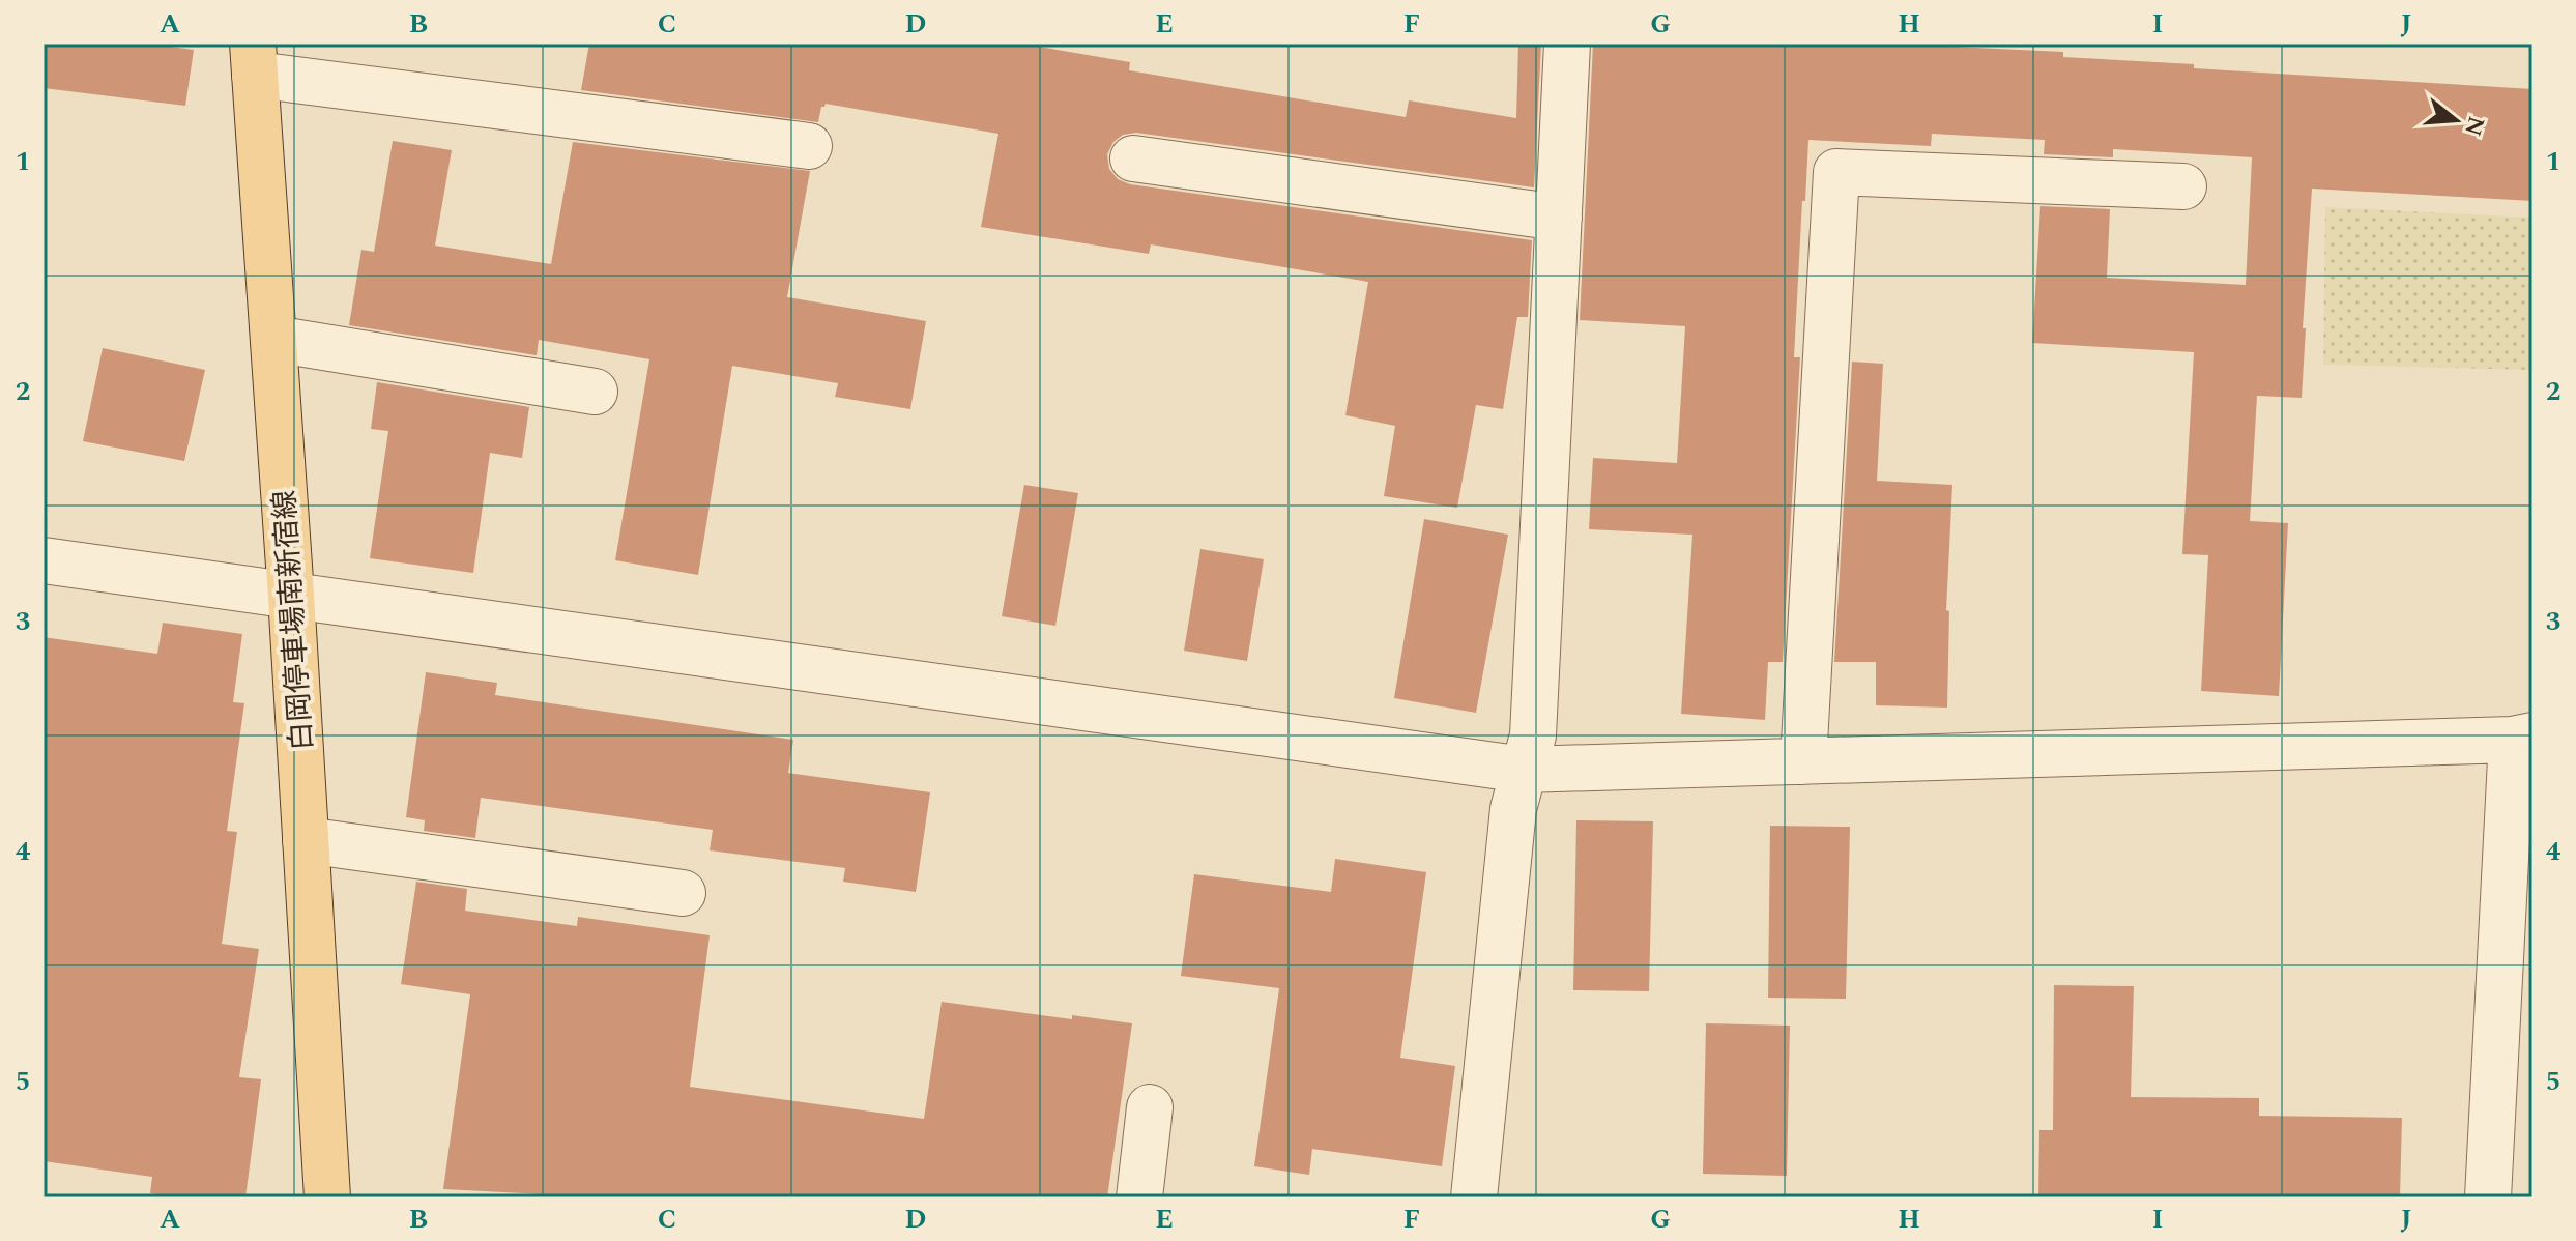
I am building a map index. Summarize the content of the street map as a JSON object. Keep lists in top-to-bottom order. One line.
{"streets":{"main road":["白岡停車場南新宿線"]},"north":"right","grid":{"columns":["A","B","C","D","E","F","G","H","I","J"],"rows":["1","2","3","4","5"]}}
